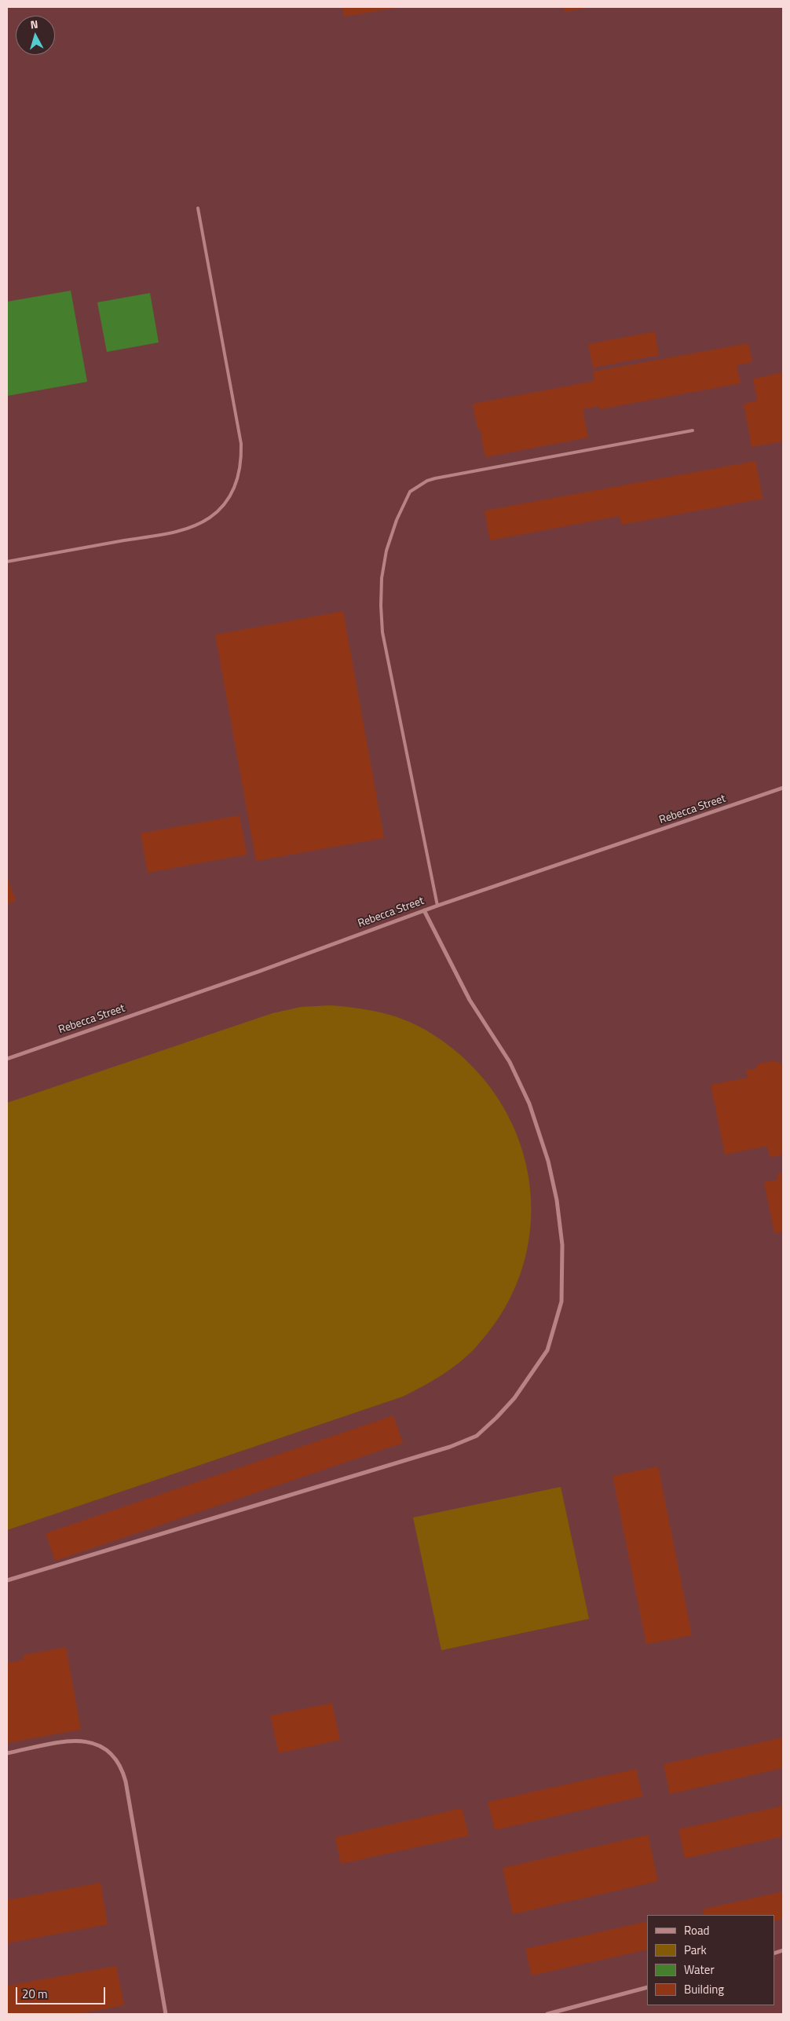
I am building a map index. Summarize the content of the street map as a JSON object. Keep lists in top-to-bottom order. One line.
{"streets":{"street":["Rebecca Street"]},"legend":["Road","Park","Water","Building"],"scale_bar":"20 m","north":"top"}
